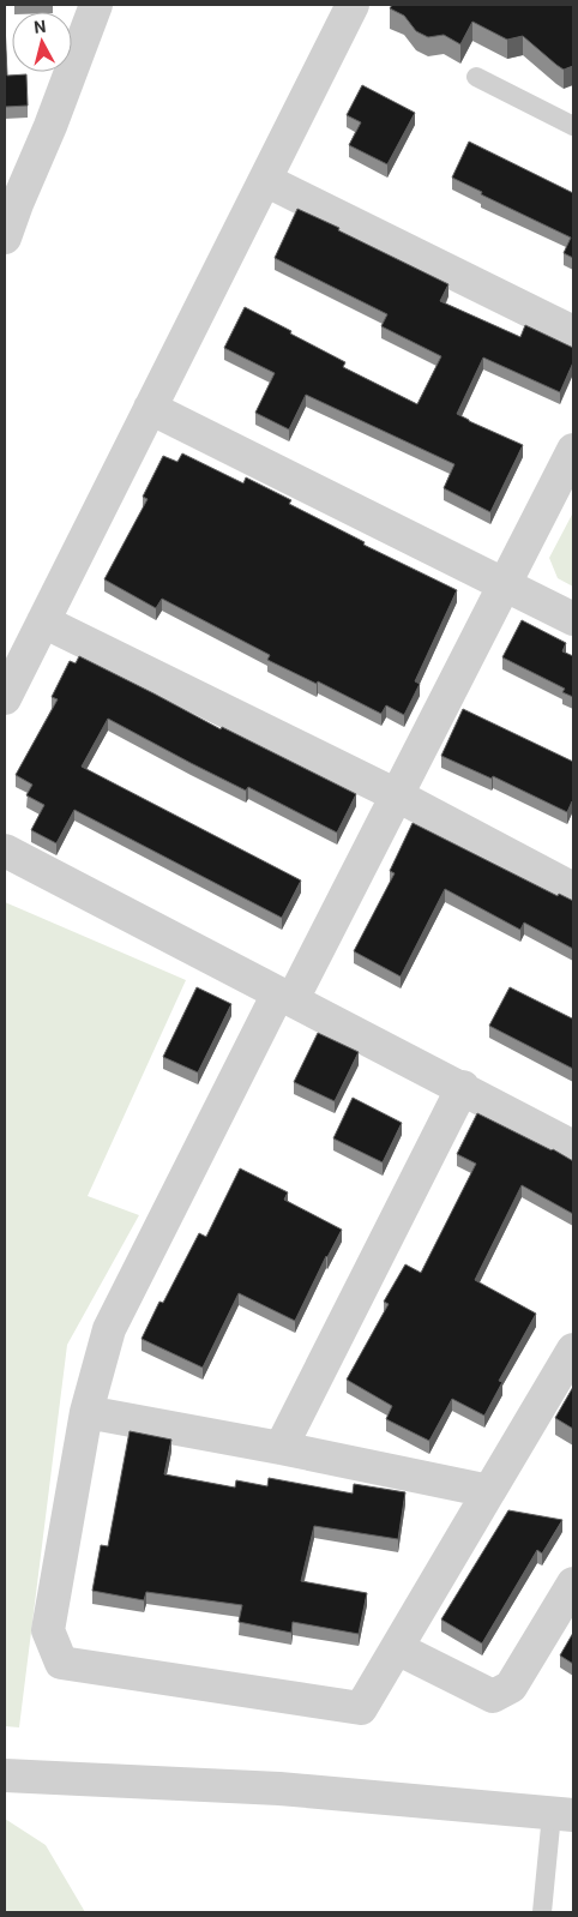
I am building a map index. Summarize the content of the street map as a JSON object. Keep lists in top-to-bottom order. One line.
{"north":"top"}
